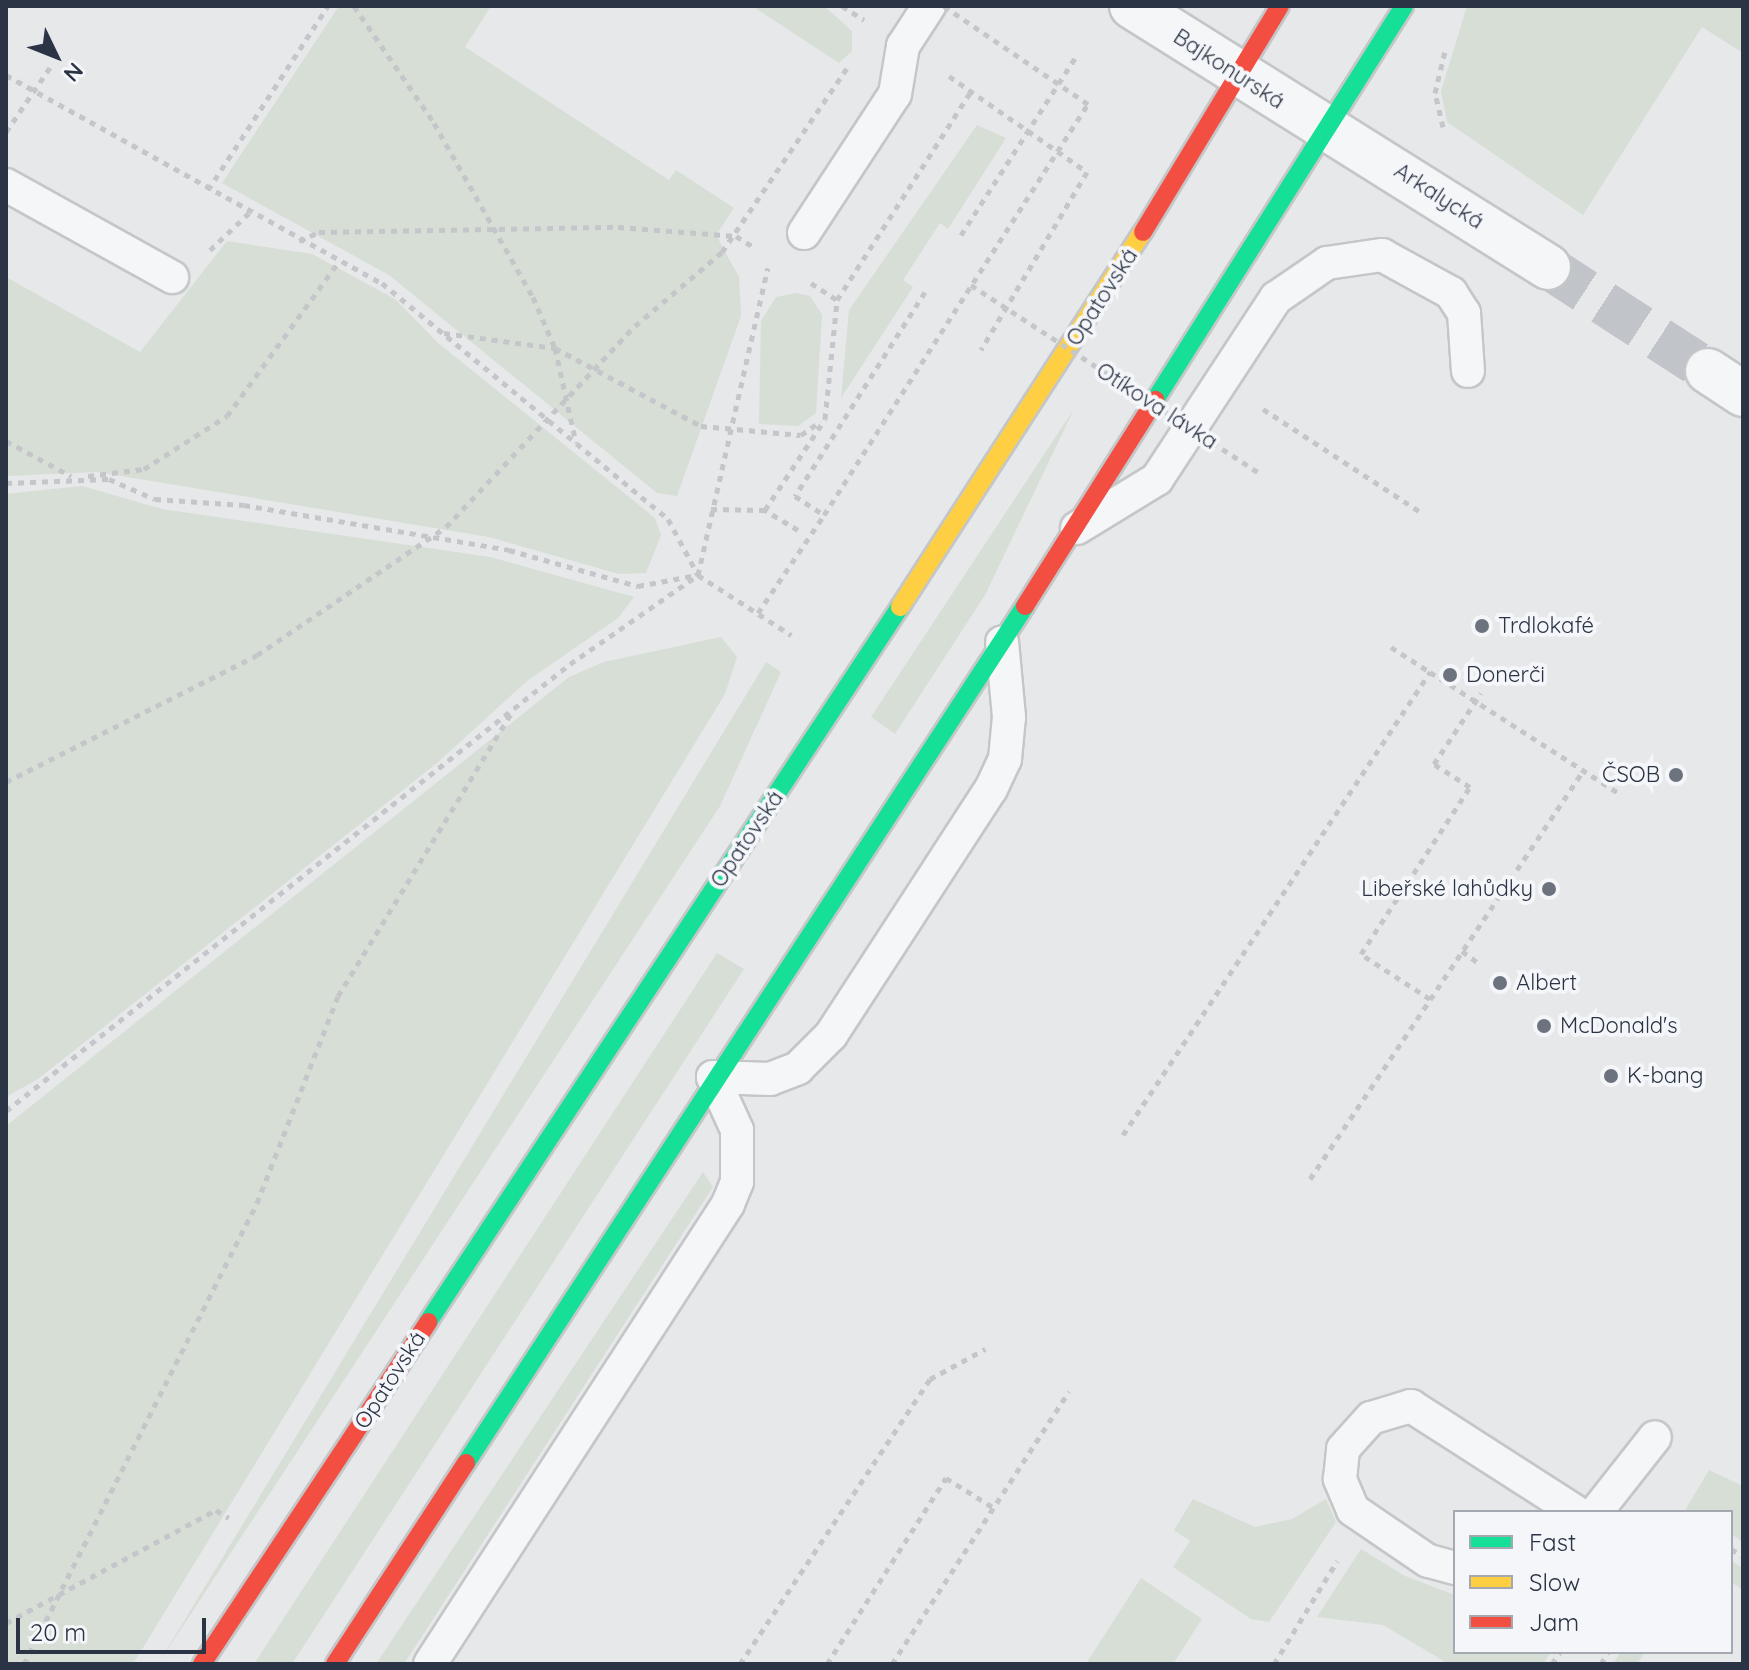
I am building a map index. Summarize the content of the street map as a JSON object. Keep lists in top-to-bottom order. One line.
{"streets":{"main road":["Opatovská"],"street":["Bajkonurská","Arkalycká"],"path":["Otíkova lávka"]},"crossings":[["Bajkonurská","Arkalycká"],["Bajkonurská","Opatovská"]],"places":["Trdlokafé","Donerči","ČSOB","Libeřské lahůdky","Albert","McDonald's","K-bang"],"legend":["Fast","Slow","Jam"],"scale_bar":"20 m","north":"bottom right"}
